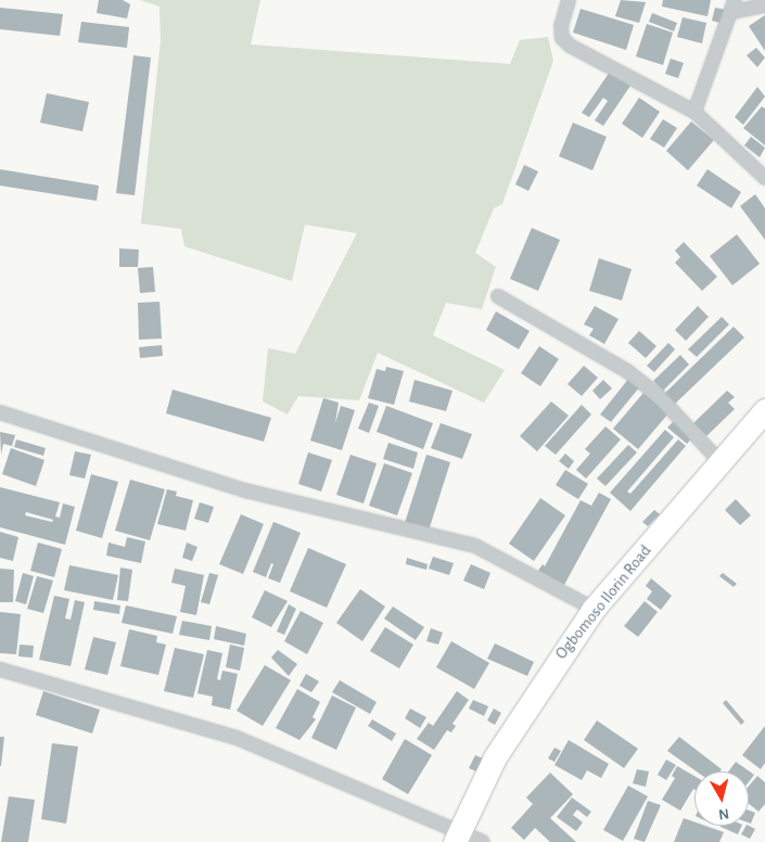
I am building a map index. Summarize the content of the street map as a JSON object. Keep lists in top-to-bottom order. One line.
{"streets":{"highway":["Ogbomoso Ilorin Road"]},"north":"bottom"}
